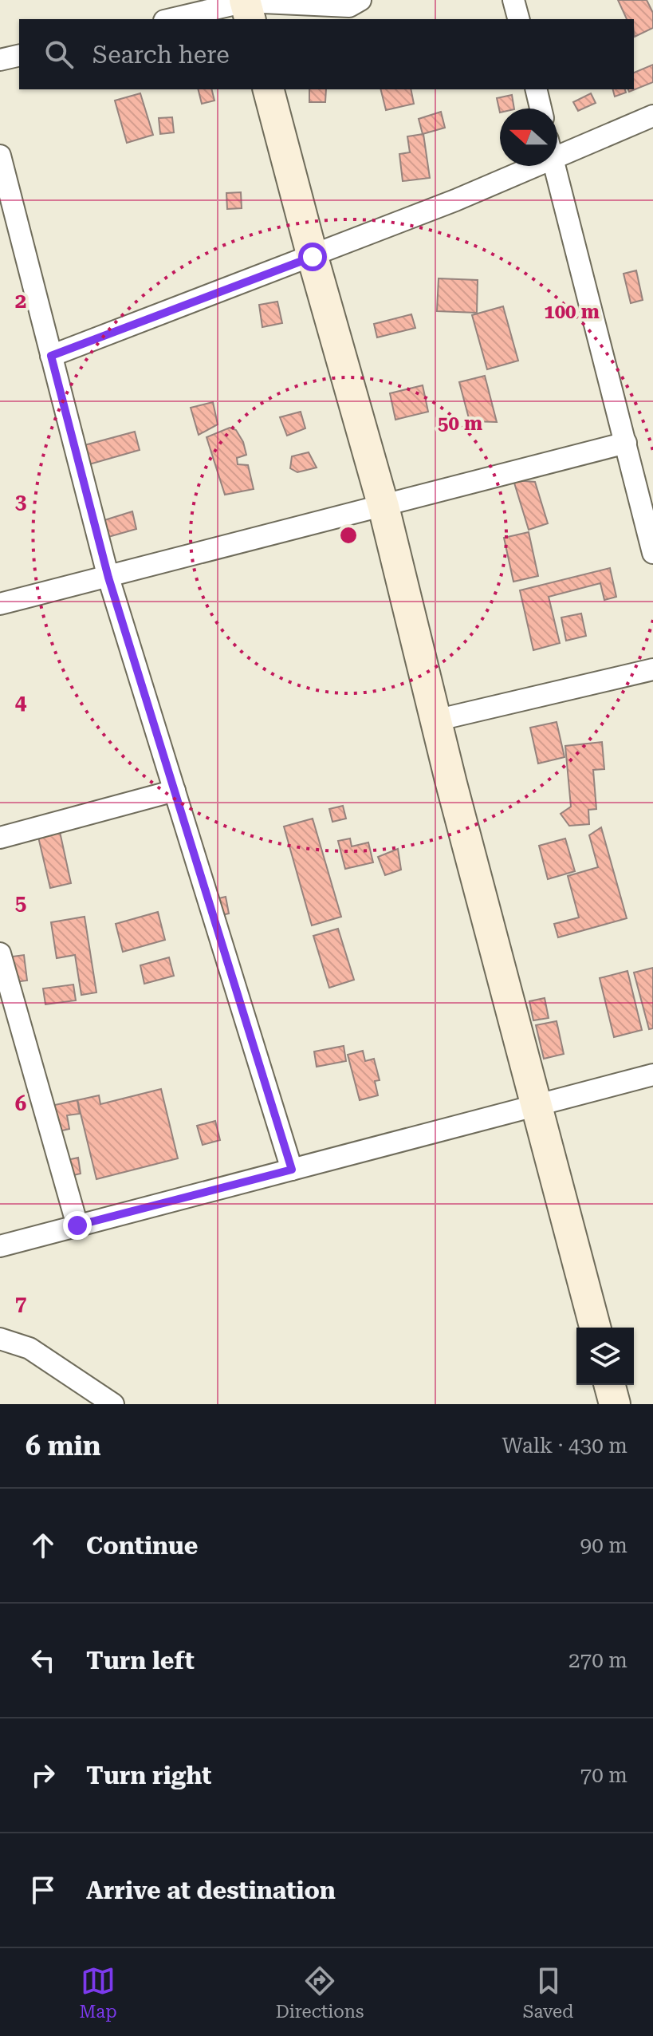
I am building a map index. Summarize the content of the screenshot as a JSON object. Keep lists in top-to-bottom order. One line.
{"north":"left","page":{"search":"Search here","heading":["6 min","Walk · 430 m"],"list":[["Continue","90 m"],["Turn left","270 m"],["Turn right","70 m"],"Arrive at destination"],"nav":["Map","Directions","Saved"]},"grid":{"rows":["2","3","4","5","6","7"]},"rings":["100 m","50 m"]}
